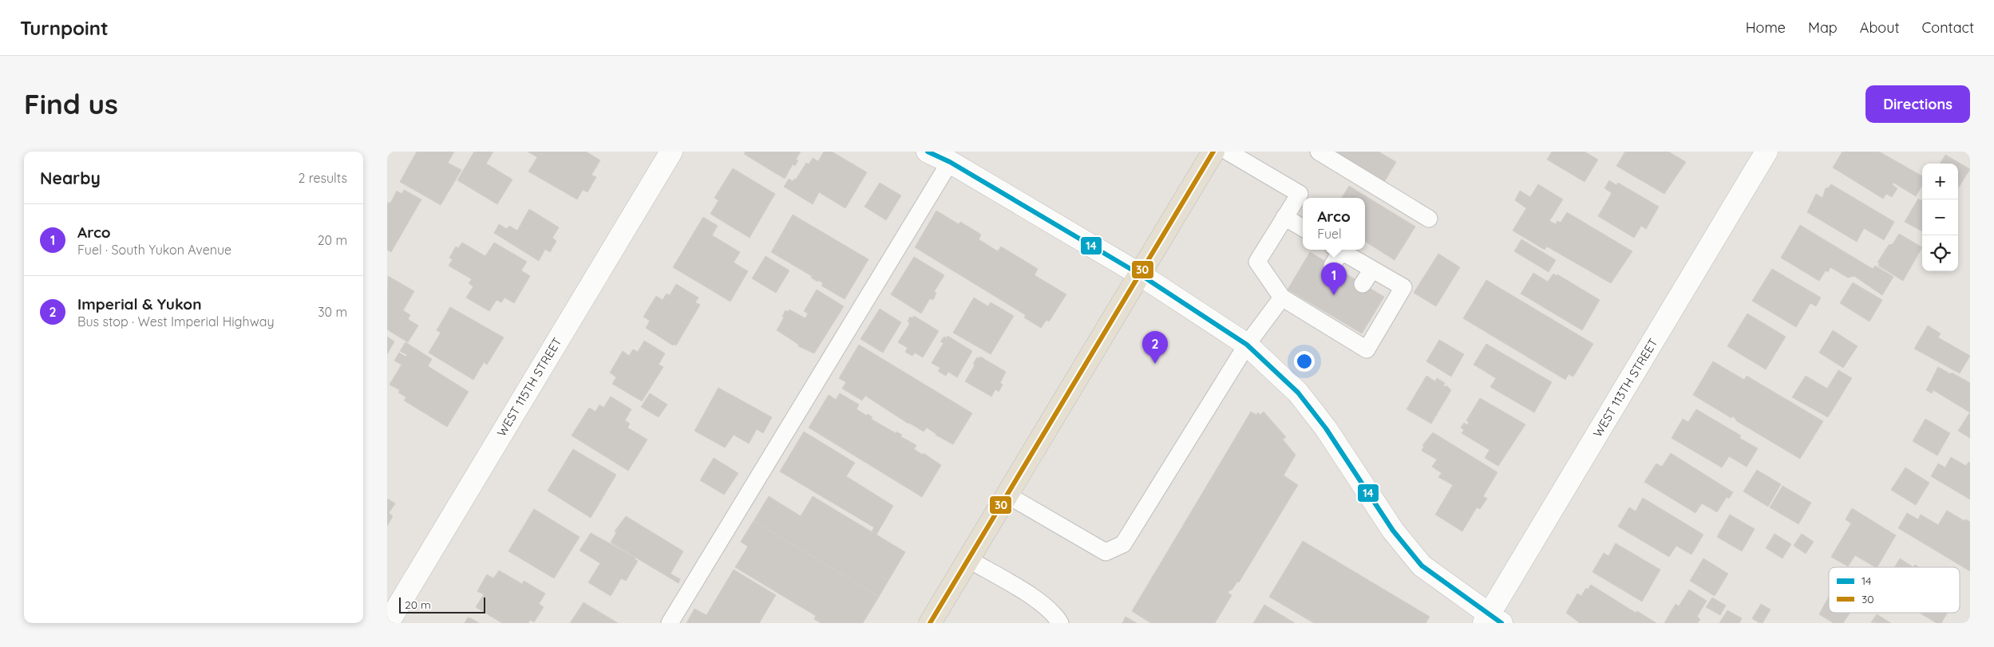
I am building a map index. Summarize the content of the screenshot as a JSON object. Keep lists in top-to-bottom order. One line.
{"streets":{"street":["WEST 115TH STREET","WEST 113TH STREET"]},"lines":["transit line 14","transit line 30"],"legend":["14","30"],"scale_bar":"20 m","page":{"header":"Turnpoint","nav":["Home","Map","About","Contact"],"buttons":"Directions","title":"Find us","heading":["Nearby","2 results"],"map_buttons":["+","−"],"popup":["Arco","Fuel"],"list":[{"mark":"1","name":"Arco","note":"Fuel · South Yukon Avenue","value":"20 m"},{"mark":"2","name":"Imperial & Yukon","note":"Bus stop · West Imperial Highway","value":"30 m"}],"pins":["1","2"],"scale":"20 m"}}
